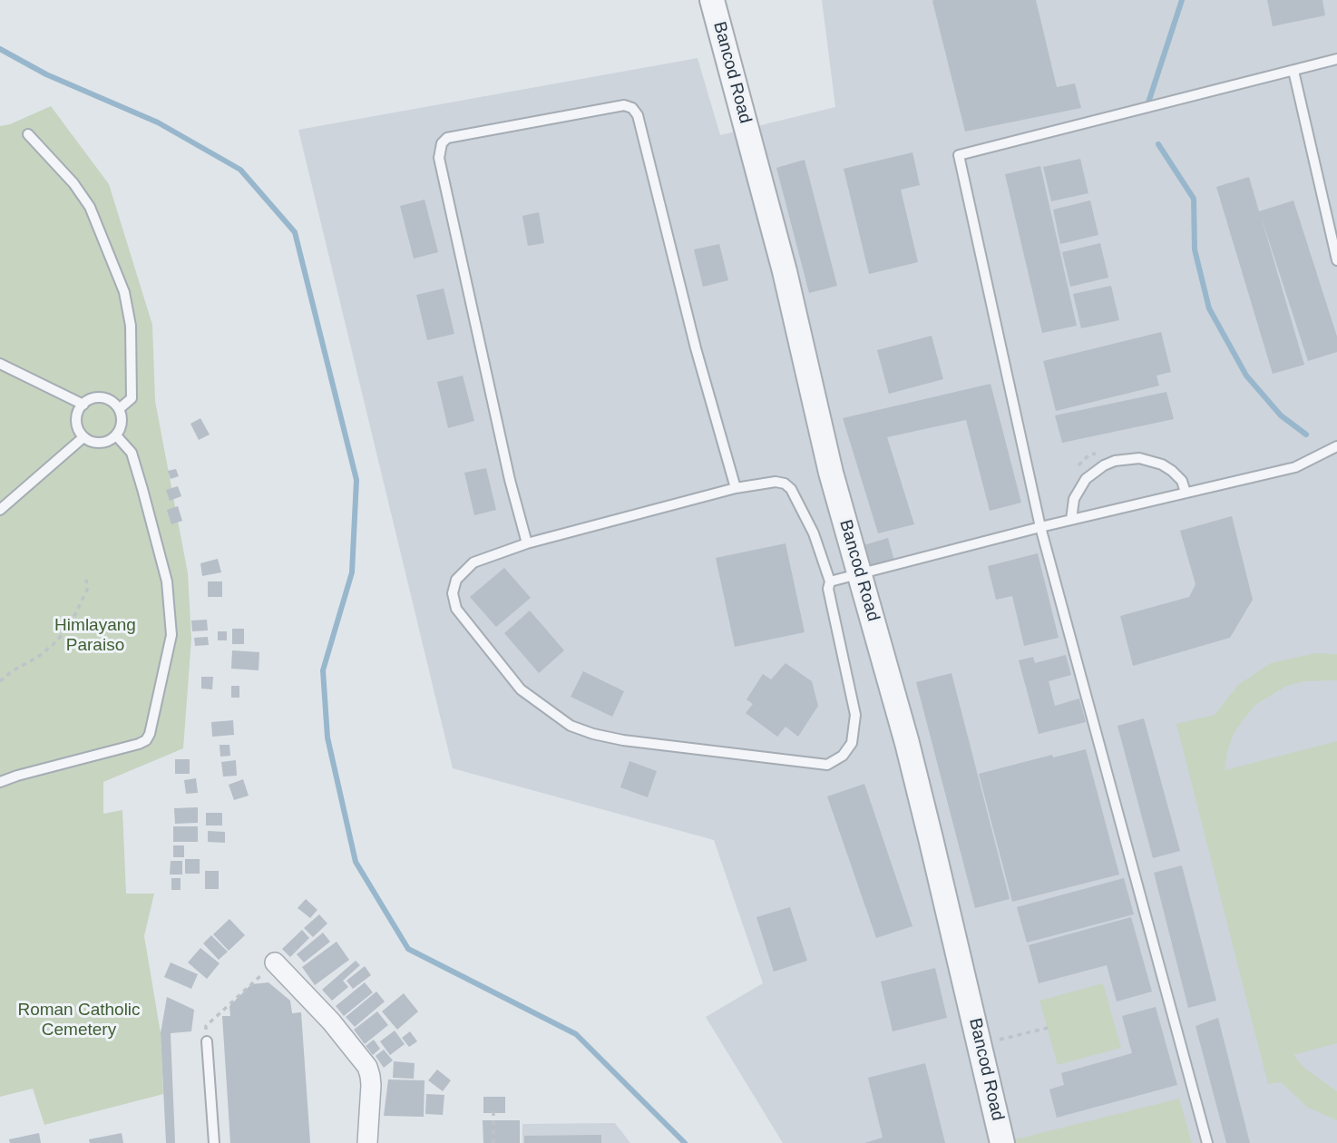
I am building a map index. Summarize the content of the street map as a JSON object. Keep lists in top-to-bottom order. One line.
{"streets":{"street":["Bancod Road"]},"parks":["Himlayang Paraiso","Roman Catholic Cemetery"]}
